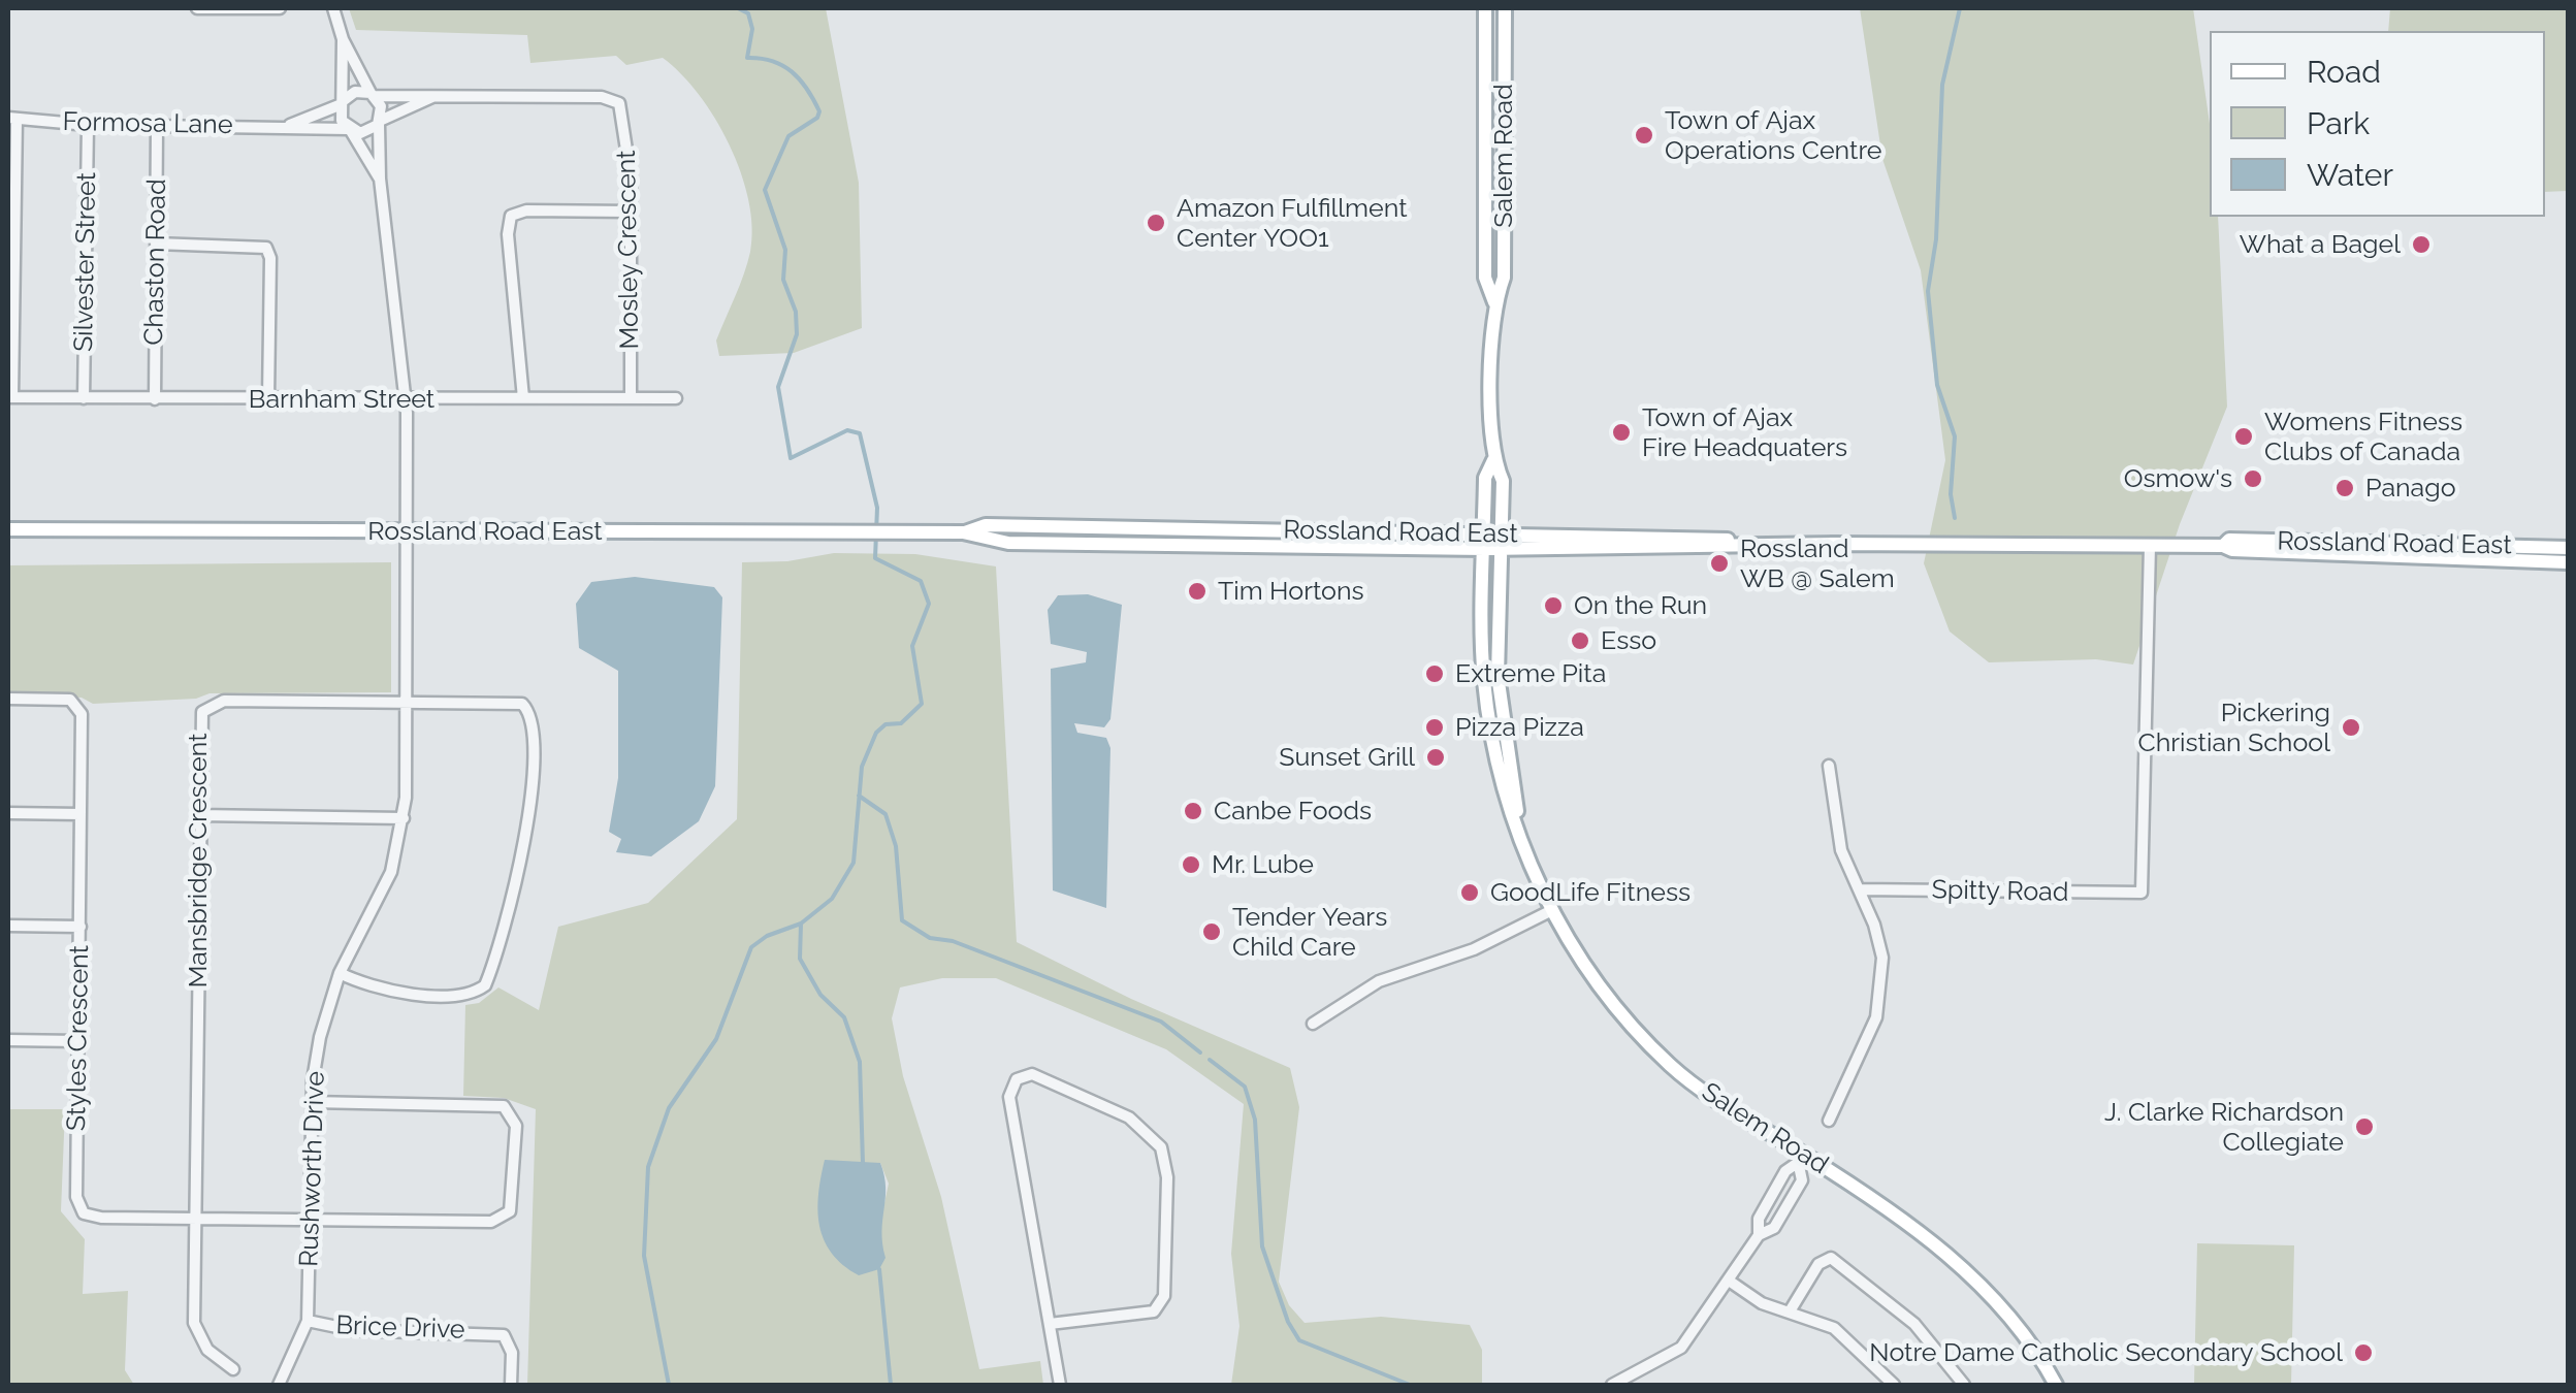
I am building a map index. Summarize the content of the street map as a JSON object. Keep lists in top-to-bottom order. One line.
{"streets":{"main road":["Salem Road","Rossland Road East"],"street":["Formosa Lane","Mosley Crescent","Silvester Street","Chaston Road","Barnham Street","Mansbridge Crescent","Spitty Road","Styles Crescent","Rushworth Drive","Brice Drive"]},"crossings":[["Formosa Lane","Mosley Crescent"],["Formosa Lane","Silvester Street"],["Formosa Lane","Chaston Road"],["Formosa Lane","Rushworth Drive"],["Salem Road","Rossland Road East"],["Mosley Crescent","Barnham Street"],["Mosley Crescent","Rushworth Drive"],["Silvester Street","Barnham Street"],["Chaston Road","Barnham Street"],["Barnham Street","Rushworth Drive"],["Rossland Road East","Spitty Road"],["Rossland Road East","Rushworth Drive"],["Mansbridge Crescent","Styles Crescent"],["Mansbridge Crescent","Rushworth Drive"],["Styles Crescent","Rushworth Drive"],["Rushworth Drive","Brice Drive"]],"places":["Town of Ajax Operations Centre","Amazon Fulfillment Center YOO1","What a Bagel","Town of Ajax Fire Headquaters","Womens Fitness Clubs of Canada","Osmow's","Panago","Rossland WB @ Salem","Tim Hortons","On the Run","Esso","Extreme Pita","Pizza Pizza","Pickering Christian School","Sunset Grill","Canbe Foods","Mr. Lube","GoodLife Fitness","Tender Years Child Care","J. Clarke Richardson Collegiate","Notre Dame Catholic Secondary School"],"legend":["Road","Park","Water"]}
